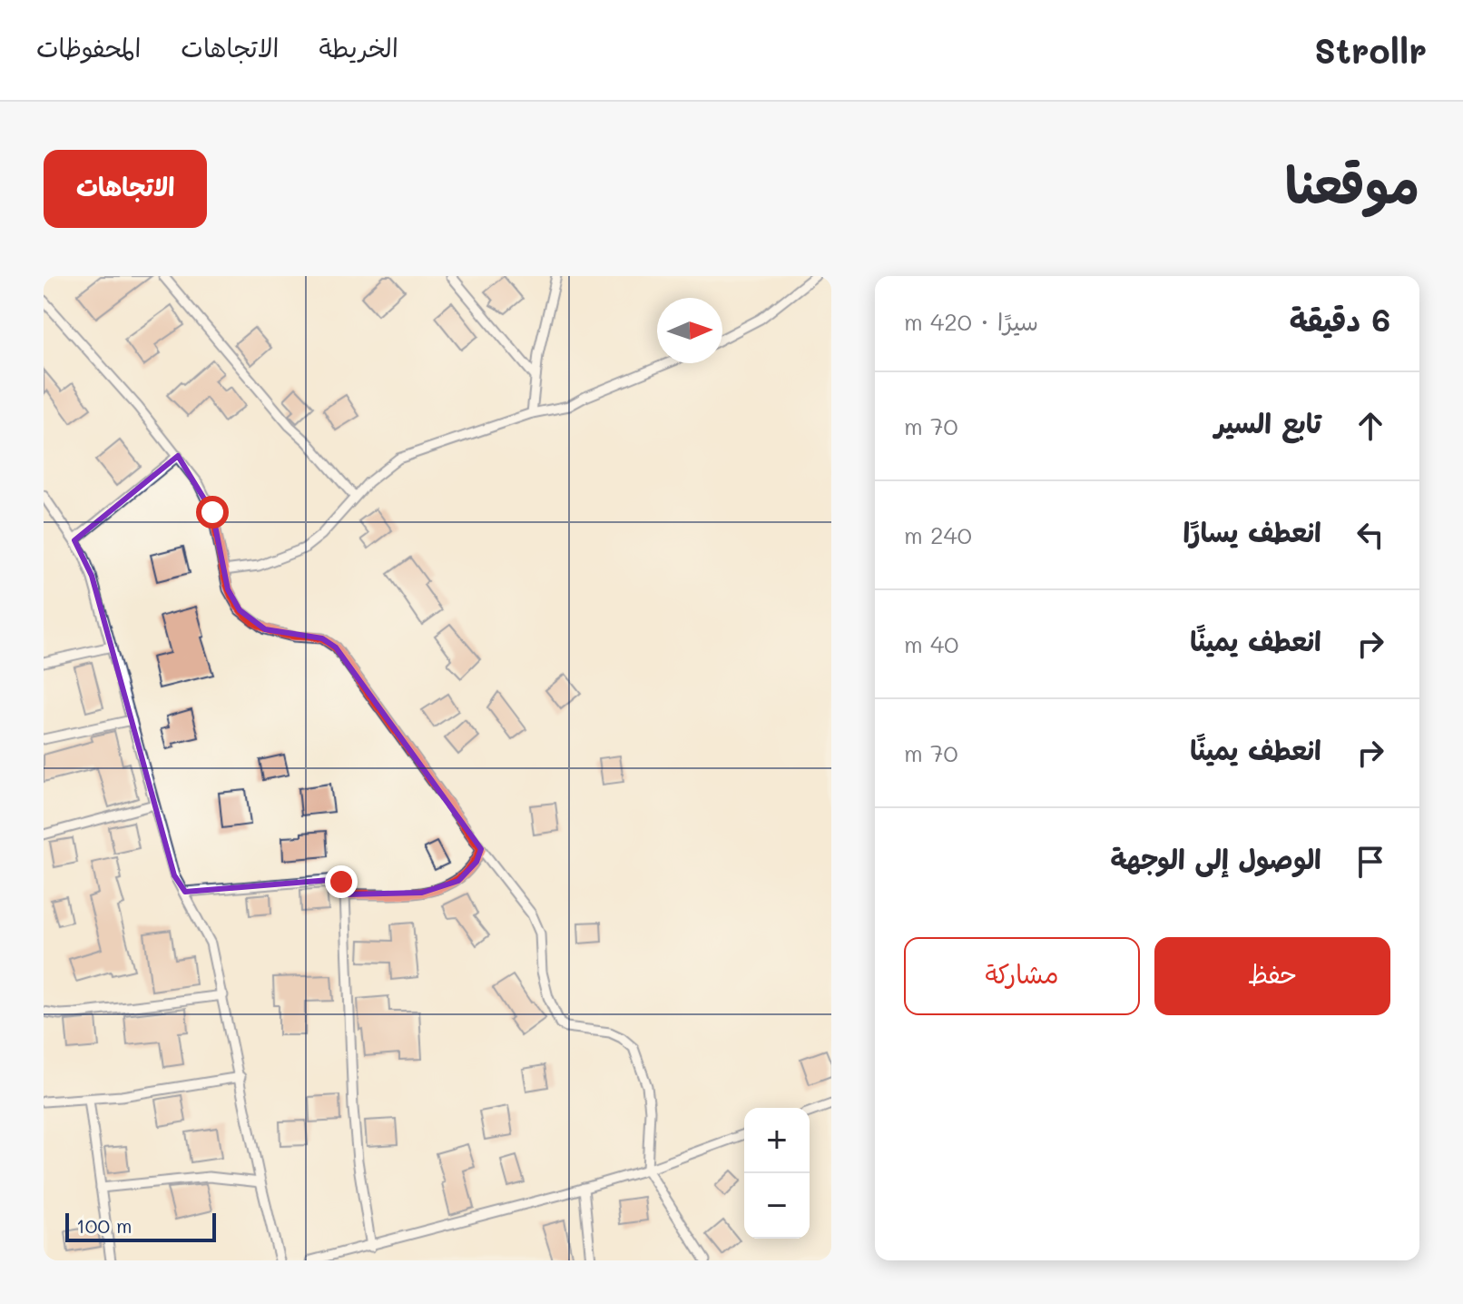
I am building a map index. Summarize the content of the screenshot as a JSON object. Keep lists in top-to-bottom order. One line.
{"scale_bar":"100 m","north":"right","page":{"header":"Strollr","nav":["الخريطة","الاتجاهات","المحفوظات"],"title":"موقعنا","buttons":["الاتجاهات",["حفظ","مشاركة"]],"heading":["6 دقيقة","سيرًا · 420 m"],"list":[["تابع السير","70 m"],["انعطف يسارًا","240 m"],["انعطف يمينًا","40 m"],["انعطف يمينًا","70 m"],"الوصول إلى الوجهة"],"map_buttons":["+","−"],"scale":"100 m"}}
